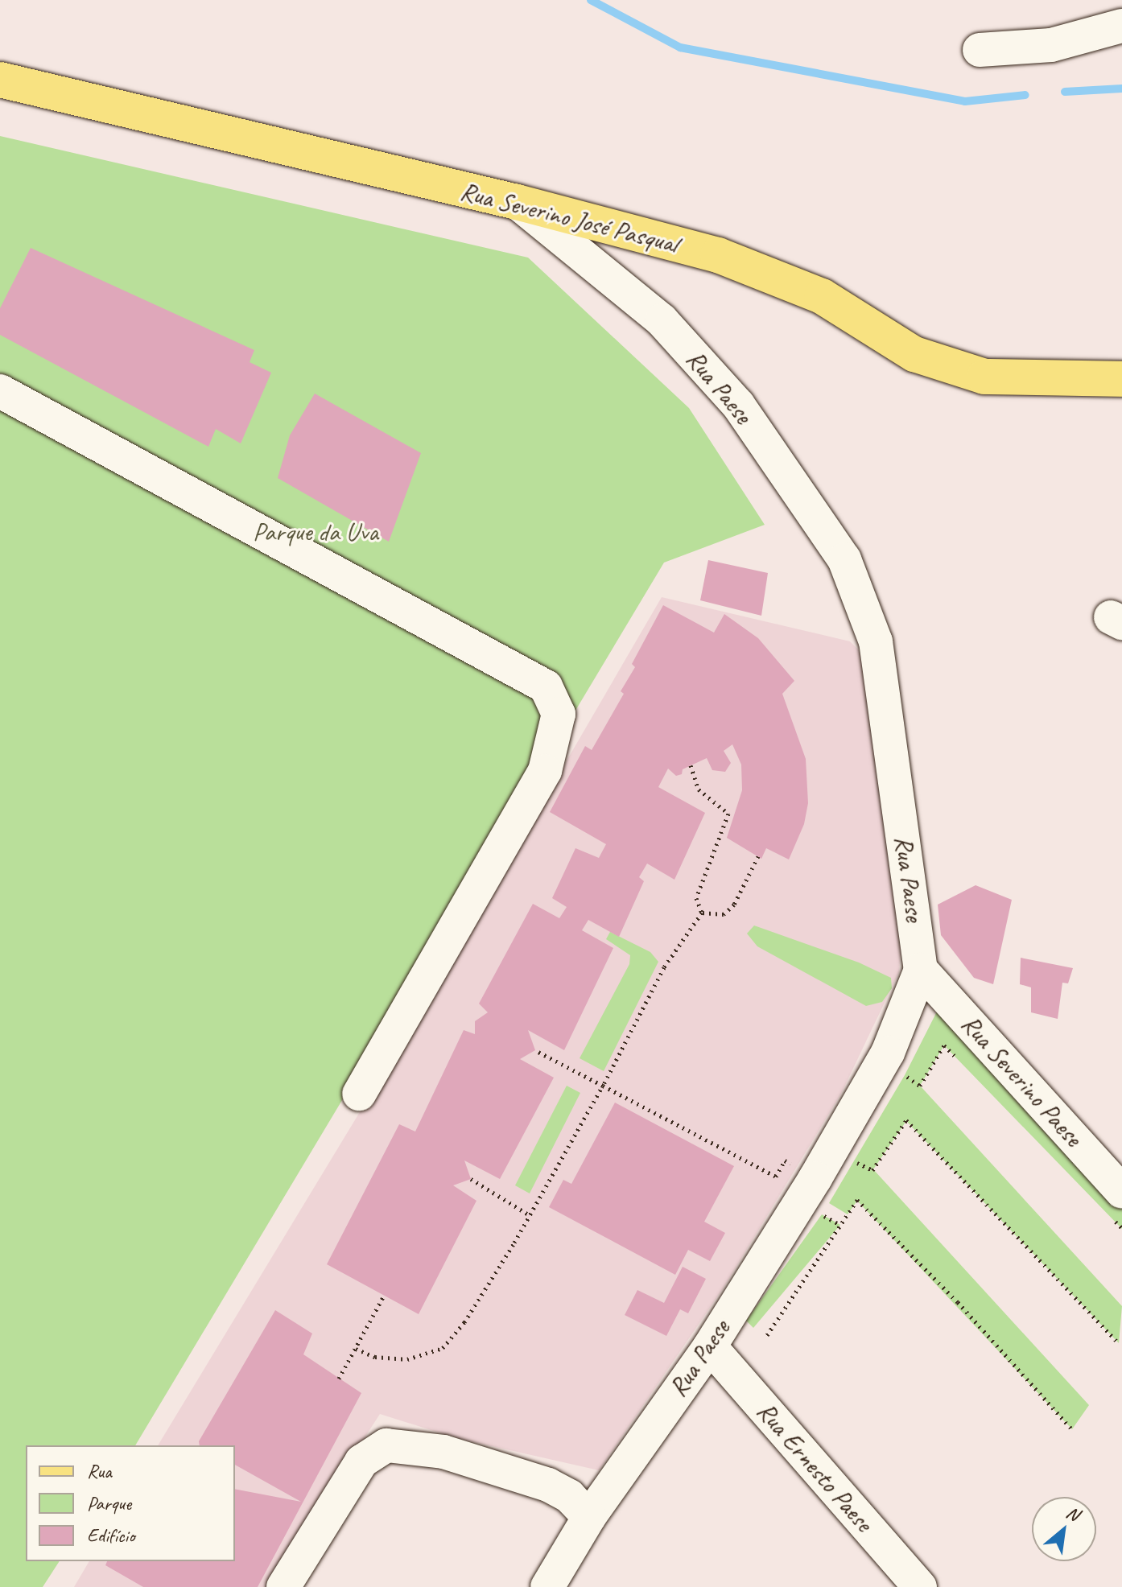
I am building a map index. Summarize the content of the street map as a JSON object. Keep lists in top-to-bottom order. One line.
{"streets":{"main road":["Rua Severino José Pasqual"],"street":["Rua Paese","Rua Severino Paese","Rua Ernesto Paese"]},"crossings":[["Rua Severino José Pasqual","Rua Paese"],["Rua Paese","Rua Severino Paese"],["Rua Paese","Rua Ernesto Paese"]],"parks":["Parque da Uva"],"legend":["Rua","Parque","Edifício"],"north":"top right"}
